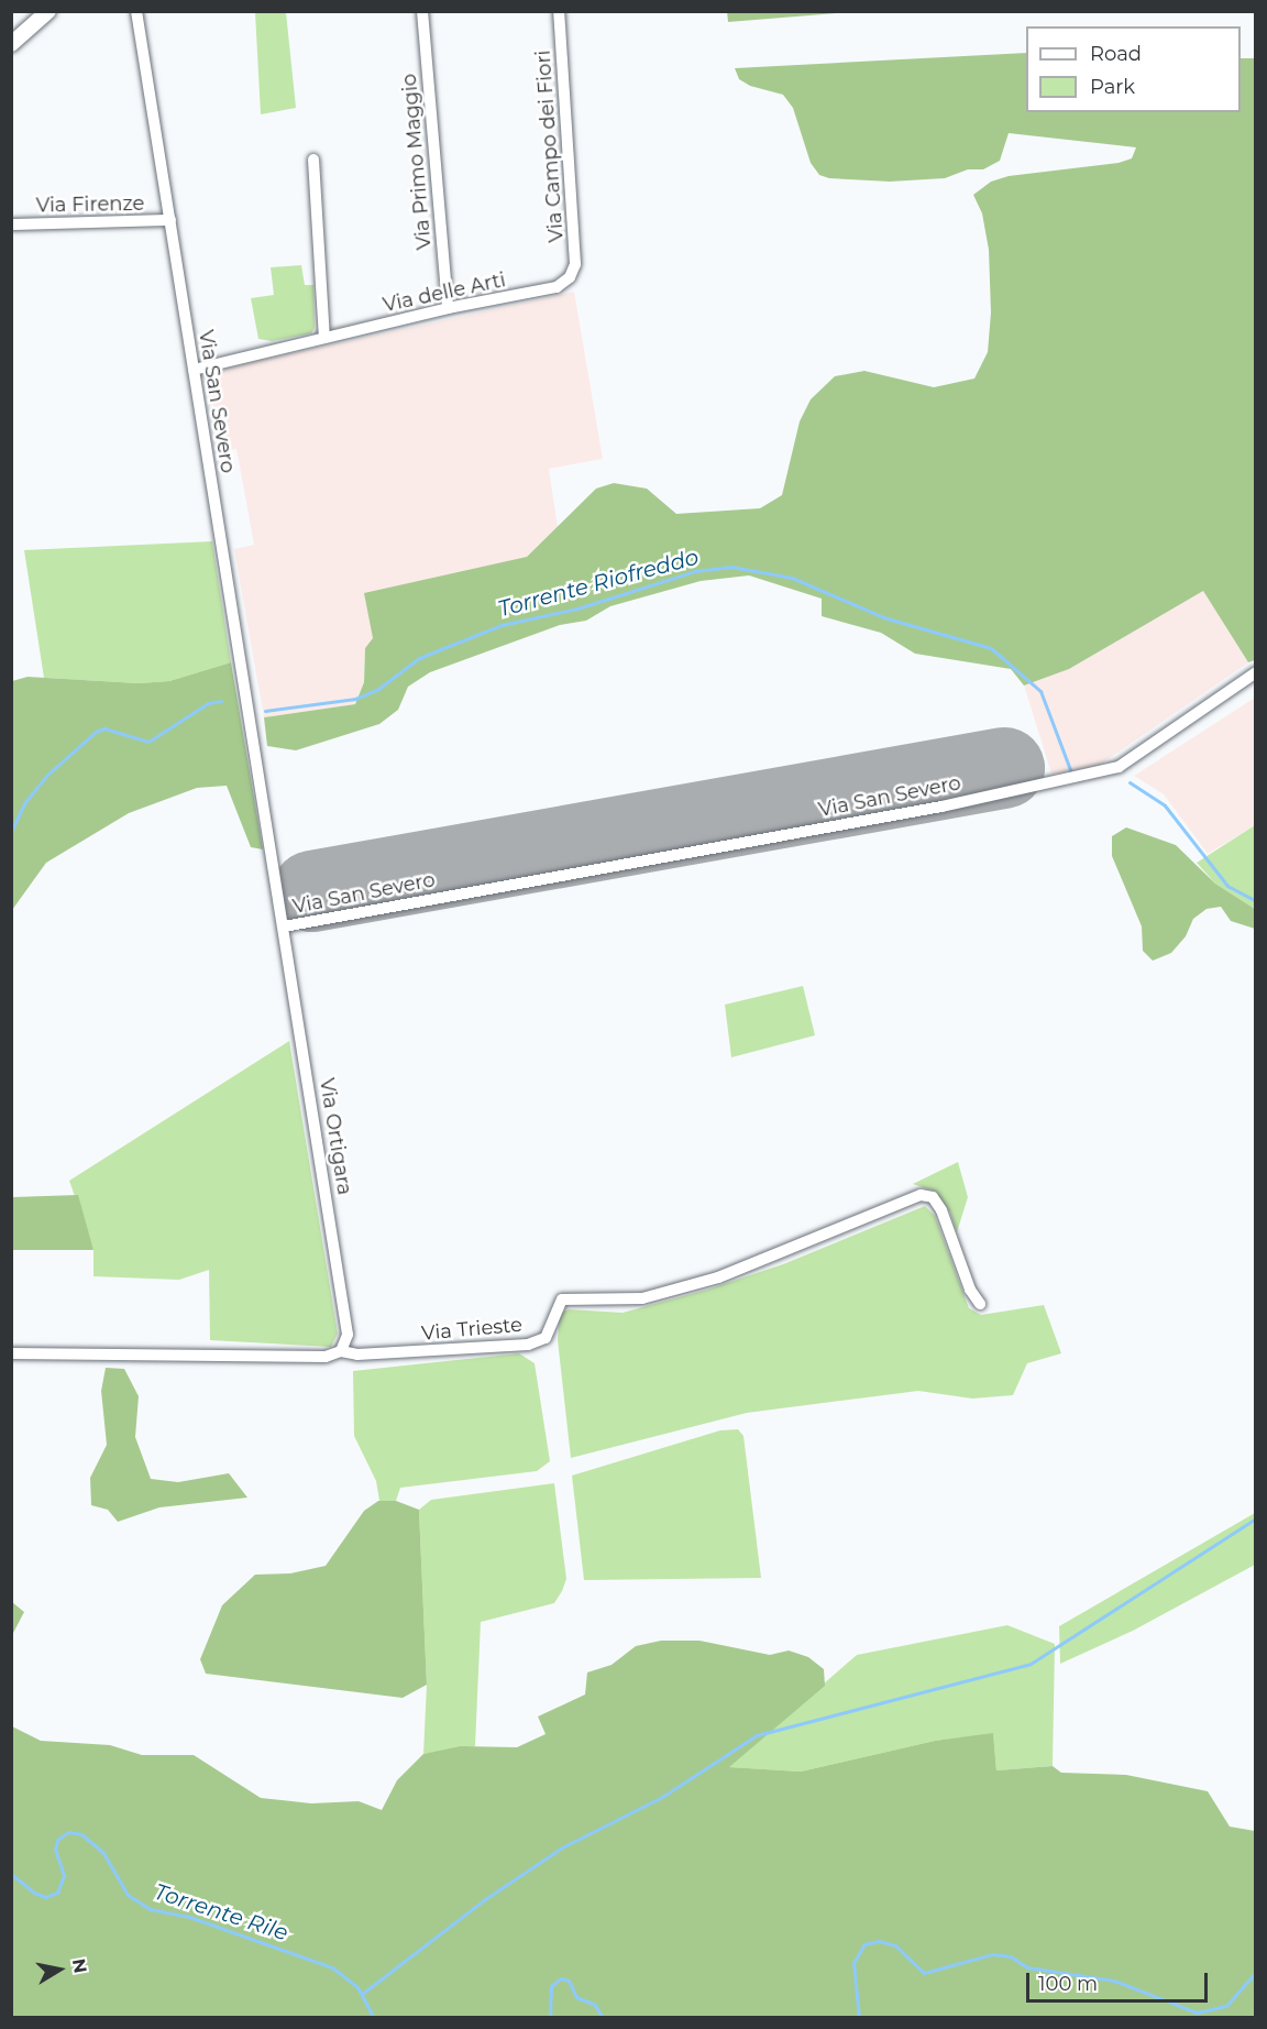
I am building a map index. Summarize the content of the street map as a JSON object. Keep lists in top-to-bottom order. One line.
{"streets":{"street":["Via Campo dei Fiori","Via Primo Maggio","Via Firenze","Via delle Arti","Via San Severo","Via Ortigara","Via Trieste"]},"crossings":[["Via Campo dei Fiori","Via delle Arti"],["Via Primo Maggio","Via delle Arti"],["Via Firenze","Via San Severo"],["Via delle Arti","Via San Severo"],["Via San Severo","Via Ortigara"],["Via Ortigara","Via Trieste"]],"water":["Torrente Riofreddo","Torrente Rile"],"legend":["Road","Park"],"scale_bar":"100 m","north":"right"}
